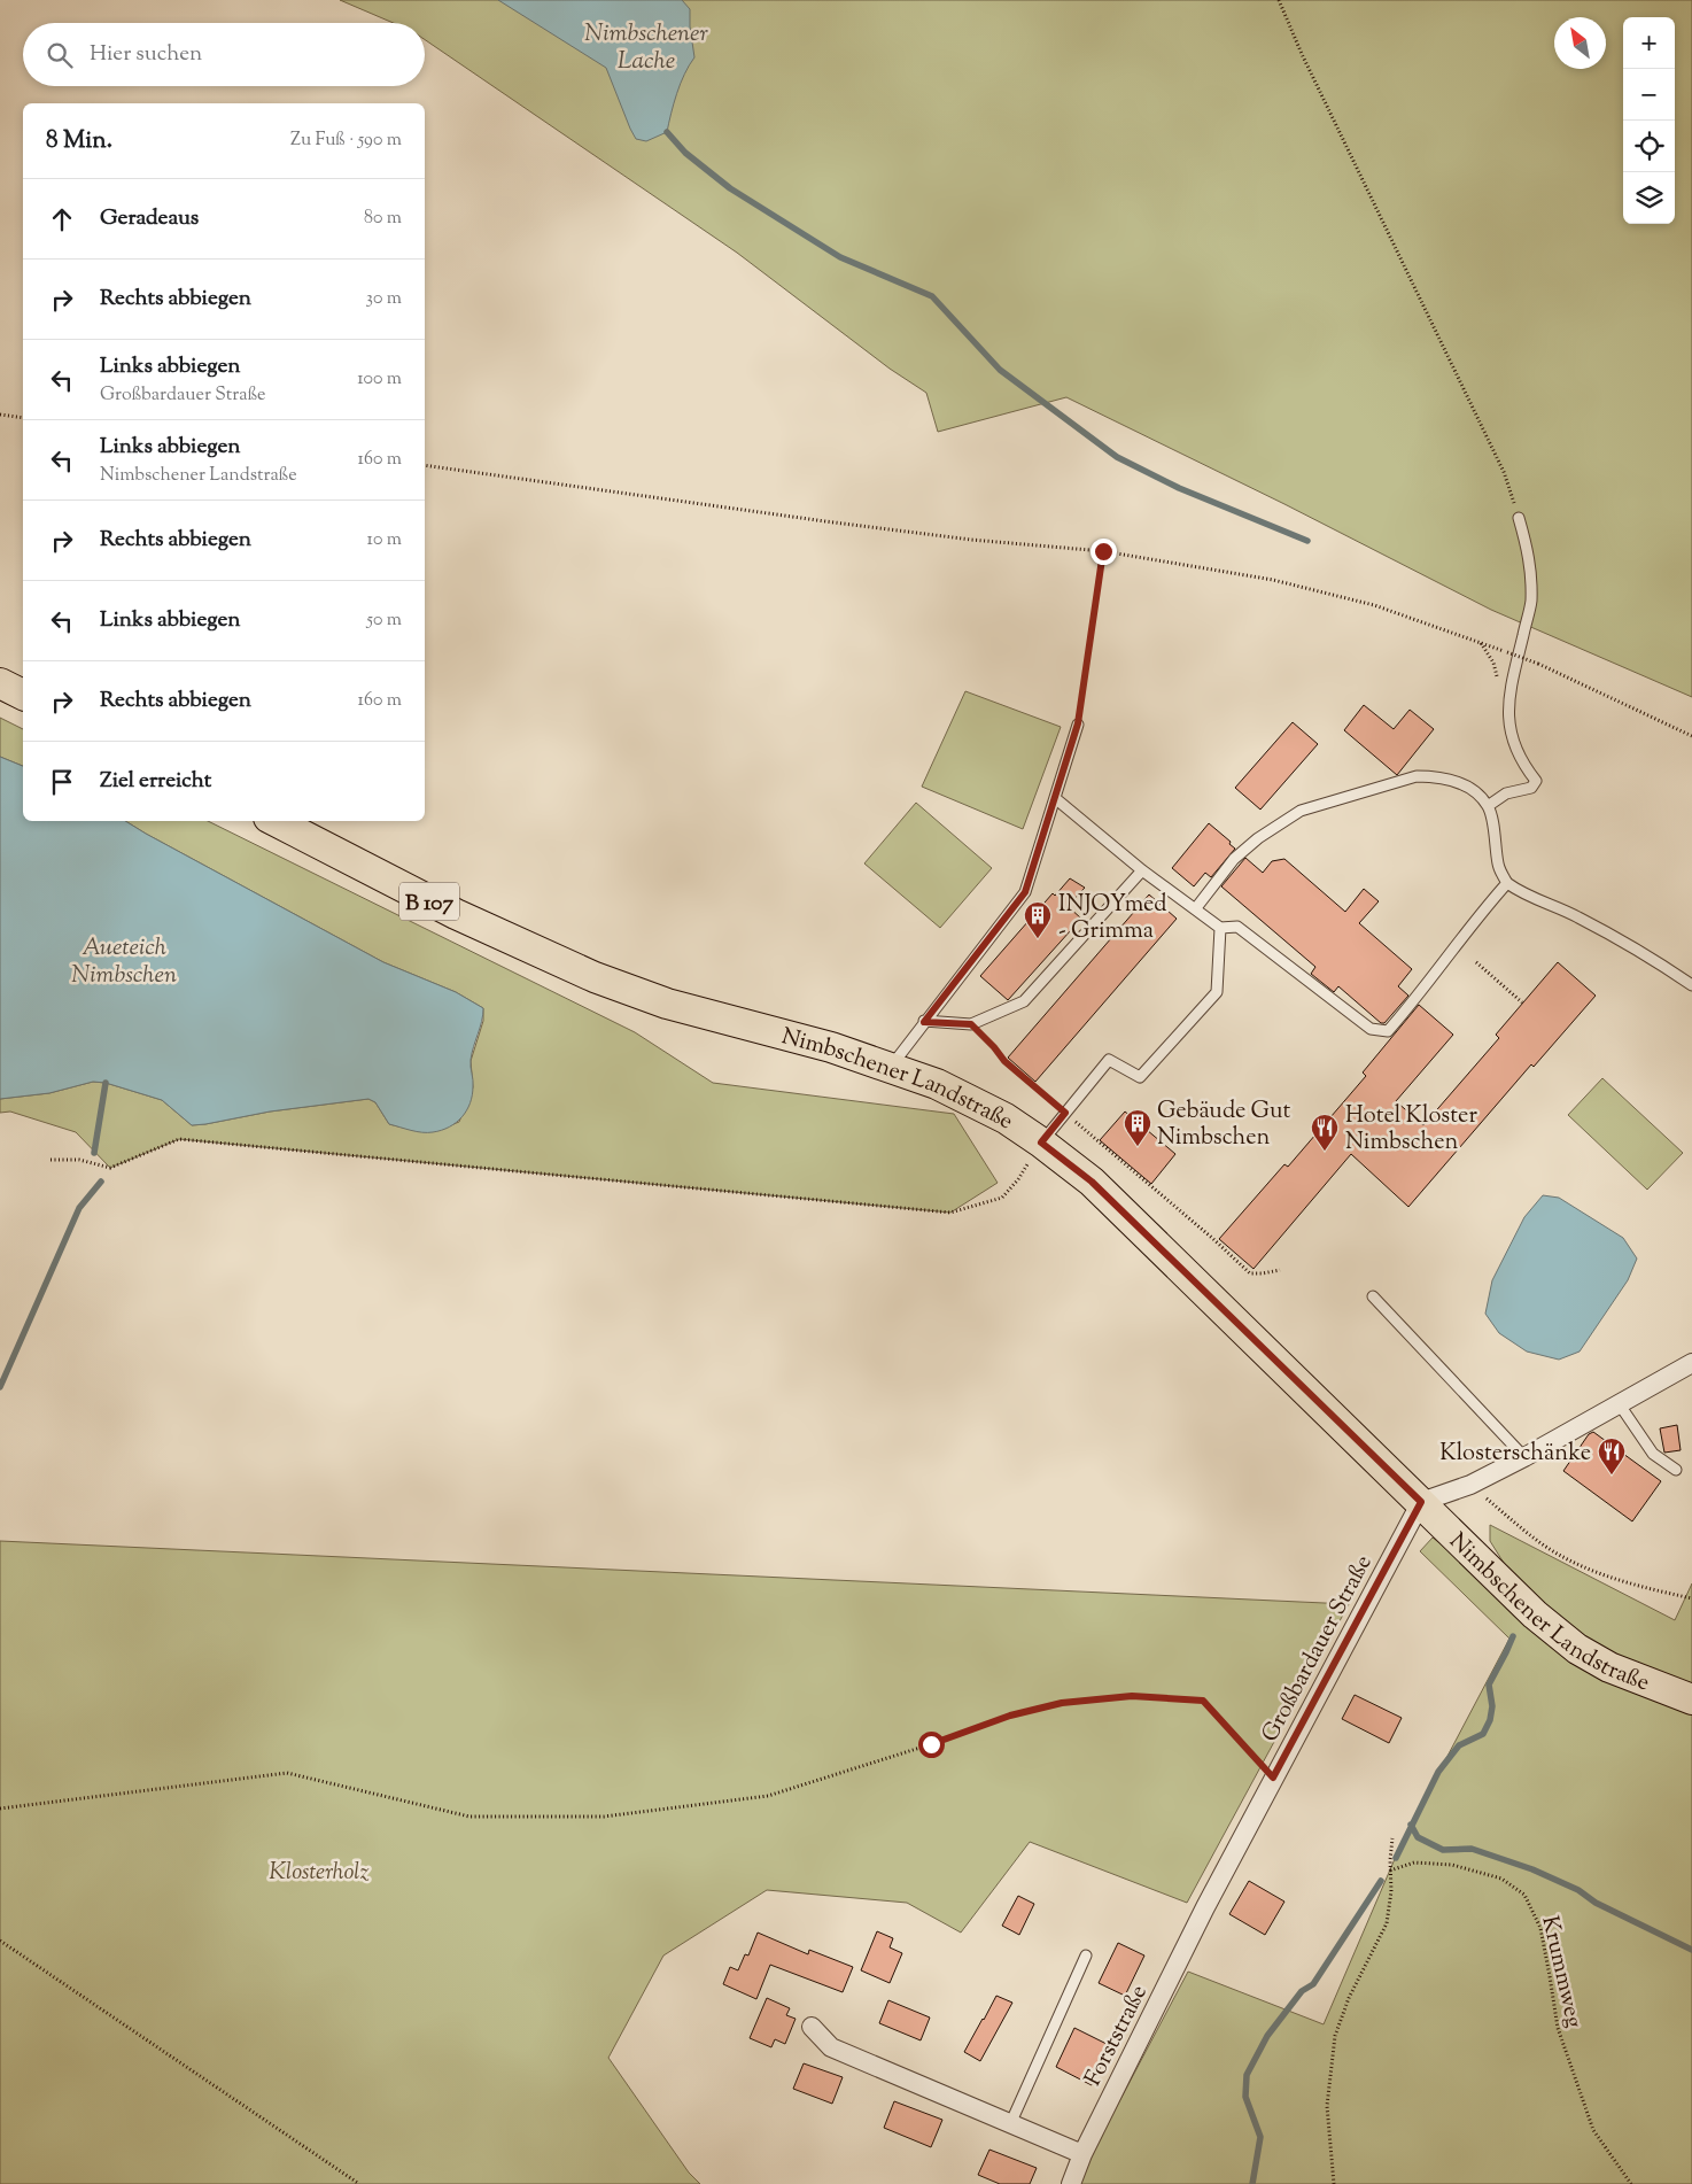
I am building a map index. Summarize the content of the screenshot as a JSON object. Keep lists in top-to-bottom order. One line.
{"streets":{"main road":["B 107","Nimbschener Landstraße"],"street":["Großbardauer Straße","Forststraße"],"path":["Krummweg"]},"crossings":[["Nimbschener Landstraße","Großbardauer Straße"],["Großbardauer Straße","Forststraße"]],"water":["Nimbschener Lache","Aueteich Nimbschen"],"parks":["Klosterholz"],"places":{"building":["INJOYmed - Grimma","Gebäude Gut Nimbschen"],"restaurant":["Hotel Kloster Nimbschen","Klosterschänke"]},"north":"top left","page":{"map_buttons":["+","−"],"search":"Hier suchen","heading":["8 Min.","Zu Fuß · 590 m"],"list":[["Geradeaus","80 m"],["Rechts abbiegen","30 m"],["Links abbiegen","Großbardauer Straße","100 m"],["Links abbiegen","Nimbschener Landstraße","160 m"],["Rechts abbiegen","10 m"],["Links abbiegen","50 m"],["Rechts abbiegen","160 m"],"Ziel erreicht"]}}
